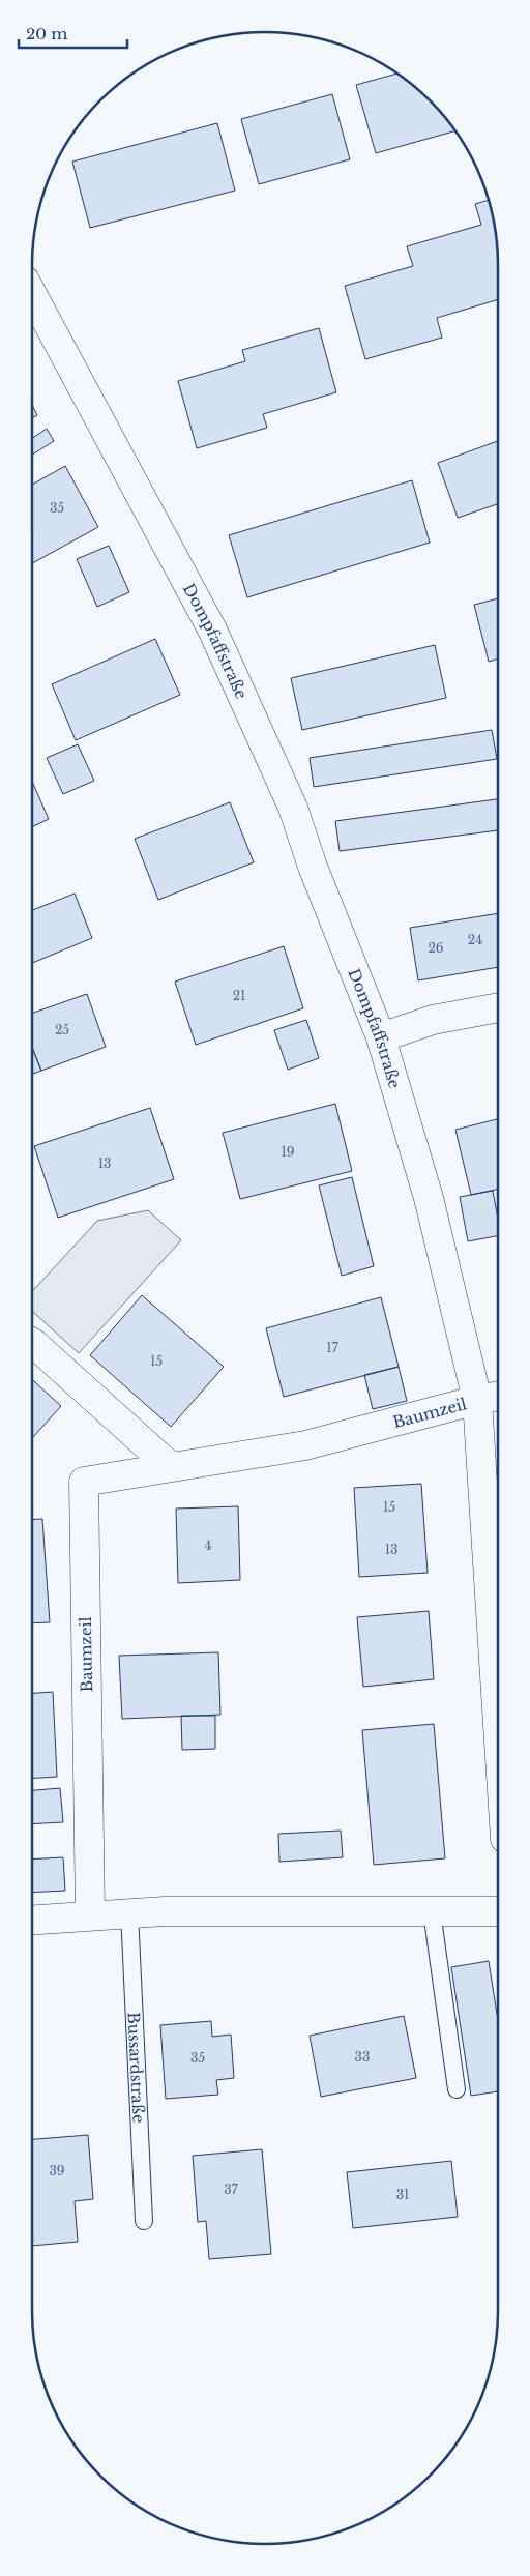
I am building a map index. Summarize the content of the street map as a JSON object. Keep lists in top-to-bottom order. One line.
{"streets":{"street":["Dompfaffstraße","Baumzeil"],"lane":["Bussardstraße"]},"crossings":[["Dompfaffstraße","Baumzeil"]],"house_numbers":["35","24","26","21","25","19","13","17","15","15","4","13","33","35","39","37","31"],"scale_bar":"20 m"}
